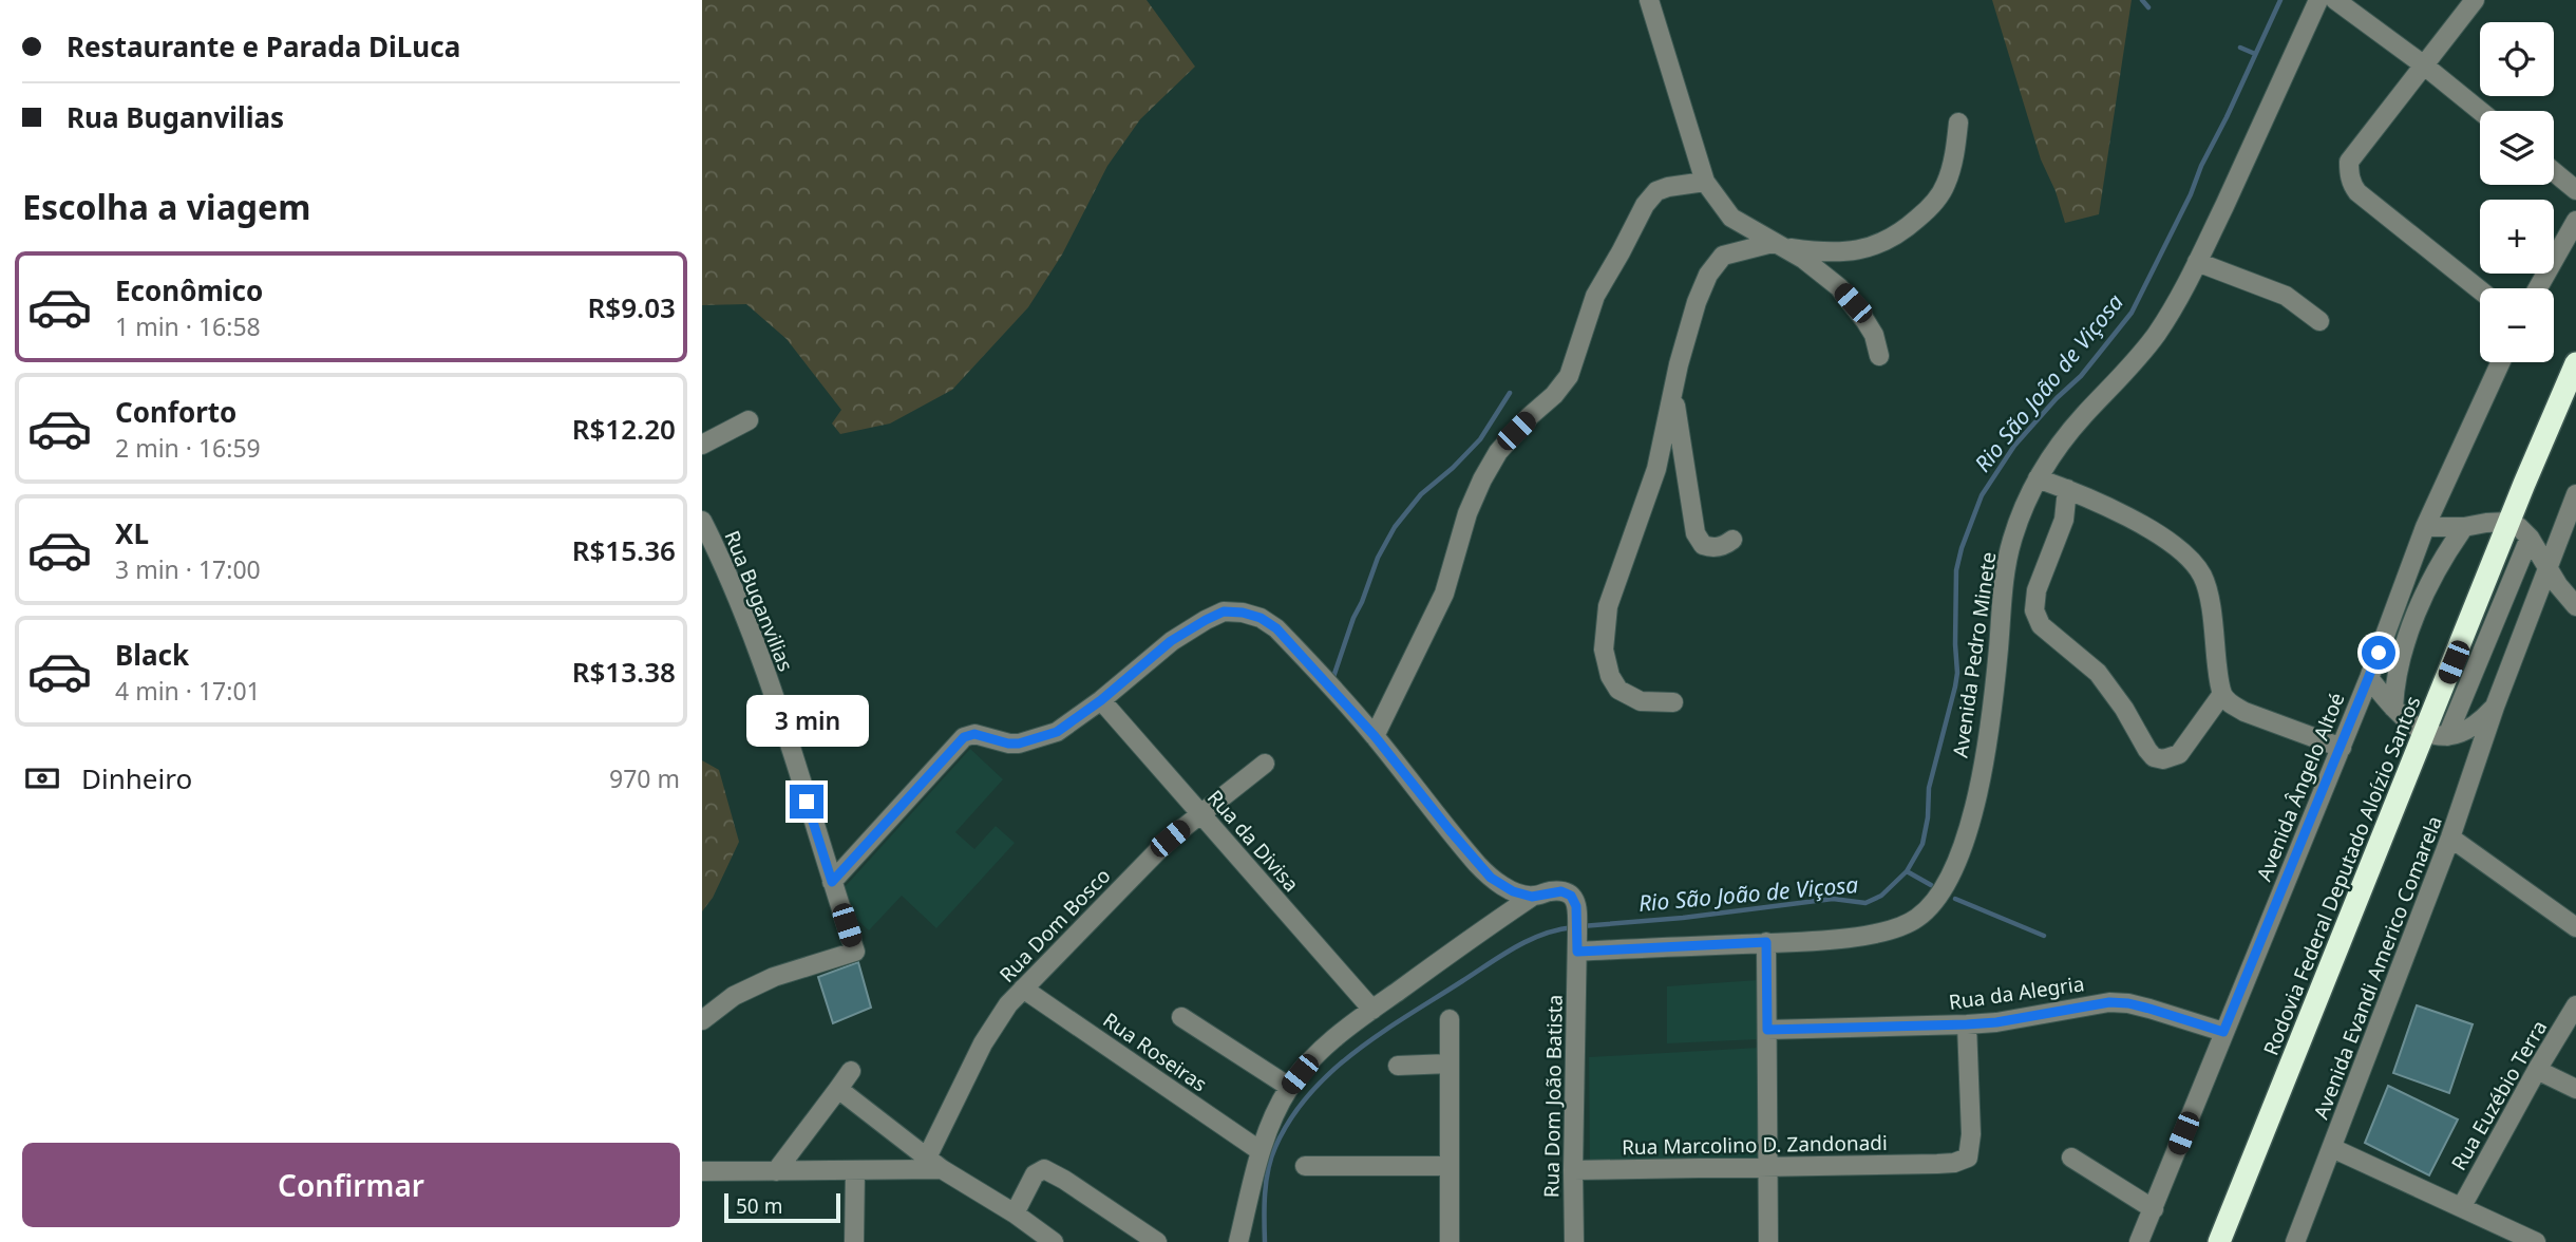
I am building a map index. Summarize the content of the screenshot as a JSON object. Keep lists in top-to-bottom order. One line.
{"streets":{"highway":["Rodovia Federal Deputado Aloízio Santos"],"street":["Rua Buganvilias","Avenida Pedro Minete","Avenida Ângelo Altoé","Rua da Divisa","Rua Dom Bosco","Avenida Evandi Americo Comarela","Rua da Alegria","Rua Roseiras","Rua Euzébio Terra","Rua Dom João Batista","Rua Marcolino D. Zandonadi"]},"crossings":[["Avenida Pedro Minete","Rua Dom João Batista"],["Avenida Ângelo Altoé","Rua da Alegria"],["Rua da Divisa","Rua Dom Bosco"],["Rua Dom Bosco","Rua Roseiras"],["Rua da Alegria","Rua Marcolino D. Zandonadi"],["Rua Dom João Batista","Rua Marcolino D. Zandonadi"]],"water":["Rio São João de Viçosa"],"scale_bar":"50 m","page":{"banner":["Restaurante e Parada DiLuca","Rua Buganvilias"],"map_buttons":["+","−"],"heading":"Escolha a viagem","list":[{"name":"Econômico","note":"1 min · 16:58","value":"R$9.03"},{"name":"Conforto","note":"2 min · 16:59","value":"R$12.20"},{"name":"XL","note":"3 min · 17:00","value":"R$15.36"},{"name":"Black","note":"4 min · 17:01","value":"R$13.38"}],"bubble":"3 min","pay":["Dinheiro","970 m"],"buttons":"Confirmar","scale":"50 m"}}
